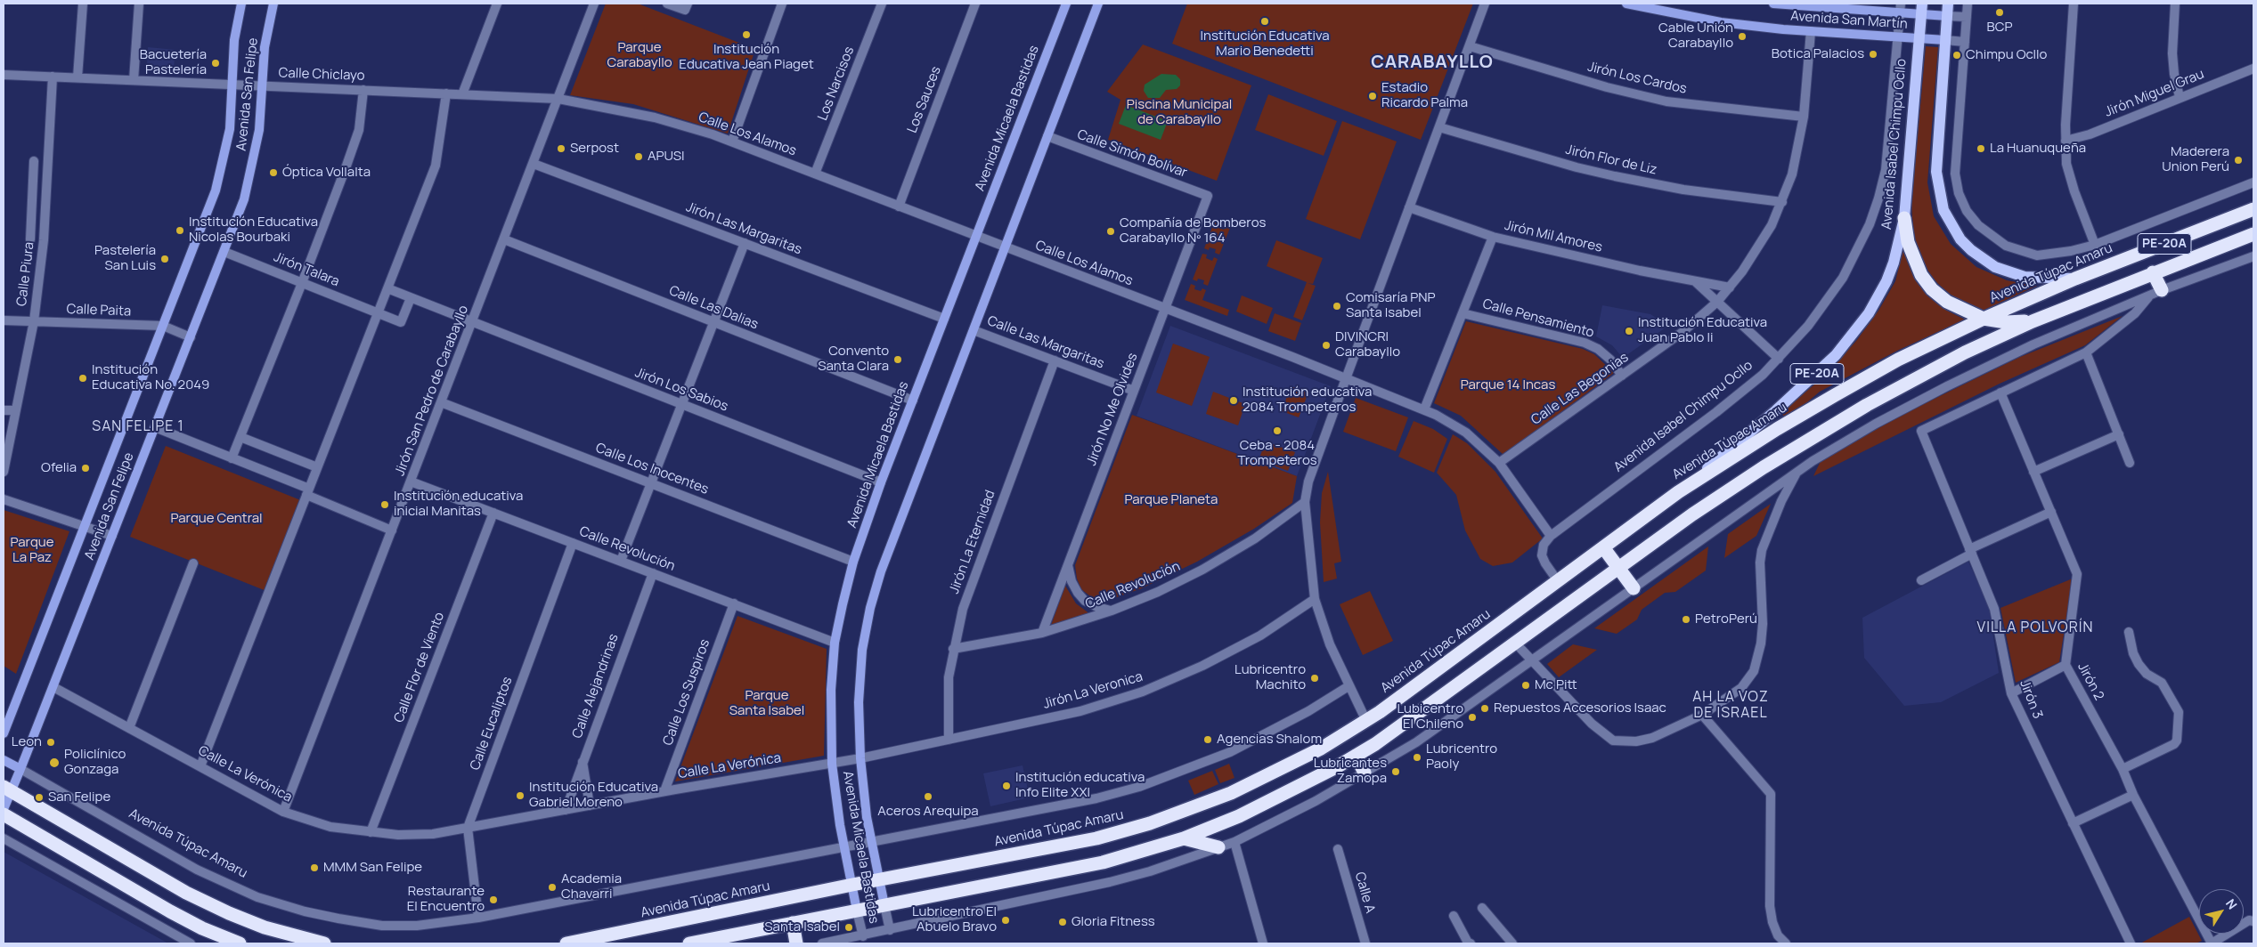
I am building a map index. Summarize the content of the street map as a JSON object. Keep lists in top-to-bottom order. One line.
{"streets":{"highway":["PE-20A","Avenida Túpac Amaru"],"main road":["Avenida San Martín","Avenida San Felipe","Avenida Micaela Bastidas","Avenida Isabel Chimpu Ocllo"],"street":["Calle Chiclayo","Jirón Los Cardos","Los Narcisos","Jirón Miguel Grau","Los Sauces","Calle Los Alamos","Calle Simón Bolívar","Jirón Flor de Liz","Jirón Las Margaritas","Jirón Mil Amores","Jirón Talara","Calle Piura","Calle Las Dalias","Calle Paita","Calle Pensamiento","Calle Las Margaritas","Calle Las Begonias","Jirón Los Sabios","Jirón San Pedro de Carabayllo","Jirón No Me Olvides","Calle Los Inocentes","Jirón La Eternidad","Calle Revolución","Calle Flor de Viento","Jirón 2","Calle Alejandrinas","Jirón La Veronica","Calle Los Suspiros","Jirón 3","Calle Eucaliptos","Calle La Verónica","Calle A"]},"crossings":[["Avenida San Martín","Avenida Isabel Chimpu Ocllo"],["Avenida San Martín","PE-20A"],["Avenida San Martín","Calle Las Begonias"],["Calle Chiclayo","Avenida San Felipe"],["Calle Chiclayo","Calle Los Alamos"],["Calle Chiclayo","Calle Piura"],["Calle Chiclayo","Jirón San Pedro de Carabayllo"],["Jirón Los Cardos","Calle Las Begonias"],["Los Narcisos","Calle Los Alamos"],["Avenida San Felipe","Jirón Talara"],["Avenida San Felipe","Avenida Túpac Amaru"],["Avenida San Felipe","Calle Paita"],["Avenida San Felipe","Calle La Verónica"],["Los Sauces","Calle Los Alamos"],["Avenida Micaela Bastidas","Calle Los Alamos"],["Avenida Micaela Bastidas","Calle Simón Bolívar"],["Avenida Micaela Bastidas","Jirón Las Margaritas"],["Avenida Micaela Bastidas","Avenida Túpac Amaru"],["Avenida Micaela Bastidas","Calle Las Dalias"],["Avenida Micaela Bastidas","Calle Las Margaritas"],["Avenida Micaela Bastidas","Jirón Los Sabios"],["Avenida Micaela Bastidas","Calle Los Inocentes"],["Avenida Micaela Bastidas","Calle Revolución"],["Avenida Micaela Bastidas","Jirón La Veronica"],["Avenida Micaela Bastidas","Calle La Verónica"],["Calle Los Alamos","Avenida Isabel Chimpu Ocllo"],["Calle Los Alamos","Calle Las Begonias"],["Calle Los Alamos","Jirón San Pedro de Carabayllo"],["Calle Los Alamos","Jirón No Me Olvides"],["Avenida Isabel Chimpu Ocllo","Jirón Mil Amores"],["Avenida Isabel Chimpu Ocllo","Avenida Túpac Amaru"],["Calle Simón Bolívar","Jirón No Me Olvides"],["Jirón Flor de Liz","Calle Las Begonias"],["Jirón Las Margaritas","Jirón San Pedro de Carabayllo"],["Jirón Mil Amores","Calle Las Begonias"],["PE-20A","Avenida Túpac Amaru"],["Jirón Talara","Jirón Los Sabios"],["Avenida Túpac Amaru","Calle Eucaliptos"],["Calle Piura","Calle Paita"],["Calle Las Dalias","Jirón San Pedro de Carabayllo"],["Calle Pensamiento","Calle Las Begonias"],["Calle Las Margaritas","Jirón No Me Olvides"],["Calle Las Margaritas","Jirón La Eternidad"],["Jirón Los Sabios","Jirón San Pedro de Carabayllo"],["Jirón San Pedro de Carabayllo","Calle Los Inocentes"],["Jirón San Pedro de Carabayllo","Calle Revolución"],["Jirón San Pedro de Carabayllo","Calle La Verónica"],["Jirón No Me Olvides","Calle Revolución"],["Jirón La Eternidad","Calle Revolución"],["Jirón La Eternidad","Jirón La Veronica"],["Calle Revolución","Calle Flor de Viento"],["Calle Revolución","Calle Alejandrinas"],["Calle Revolución","Calle Los Suspiros"],["Calle Revolución","Calle Eucaliptos"],["Calle Flor de Viento","Calle La Verónica"],["Jirón 2","Jirón 3"],["Calle Alejandrinas","Calle La Verónica"],["Jirón La Veronica","Calle La Verónica"],["Calle Los Suspiros","Calle La Verónica"],["Calle Eucaliptos","Calle La Verónica"]],"districts":["CARABAYLLO","SAN FELIPE 1","VILLA POLVORÍN","AH LA VOZ DE ISRAEL"],"parks":["Parque Carabayllo","Piscina Municipal de Carabayllo","Parque 14 Incas","Parque Planeta","Parque Central","Parque La Paz","Parque Santa Isabel"],"places":["BCP","Institución Educativa Mario Benedetti","Institución Educativa Jean Piaget","Cable Unión Carabayllo","Botica Palacios","Chimpu Ocllo","Bacuetería Pastelería","Estadio Ricardo Palma","Serpost","La Huanuqueña","APUSI","Maderera Union Perú","Óptica Vollalta","Institución Educativa Nicolas Bourbaki","Compañía de Bomberos Carabayllo Nº 164","Pastelería San Luis","Comisaría PNP Santa Isabel","Institución Educativa Juan Pablo Ii","DIVINCRI Carabayllo","Convento Santa Clara","Institución Educativa No. 2049","Institución educativa 2084 Trompeteros","Ceba - 2084 Trompeteros","Ofelia","Institución educativa inicial Manitas","PetroPerú","Lubricentro Machito","Mc Pitt","Repuestos Accesorios Isaac","Lubicentro El Chileno","Agencias Shalom","Leon","Lubricentro Paoly","Policlínico Gonzaga","Lubricantes Zamopa","Institución educativa Info Elite XXI","Institución Educativa Gabriel Moreno","Aceros Arequipa","San Felipe","MMM San Felipe","Academia Chavarri","Restaurante El Encuentro","Lubricentro El Abuelo Bravo","Gloria Fitness","Santa Isabel"],"north":"top right"}
